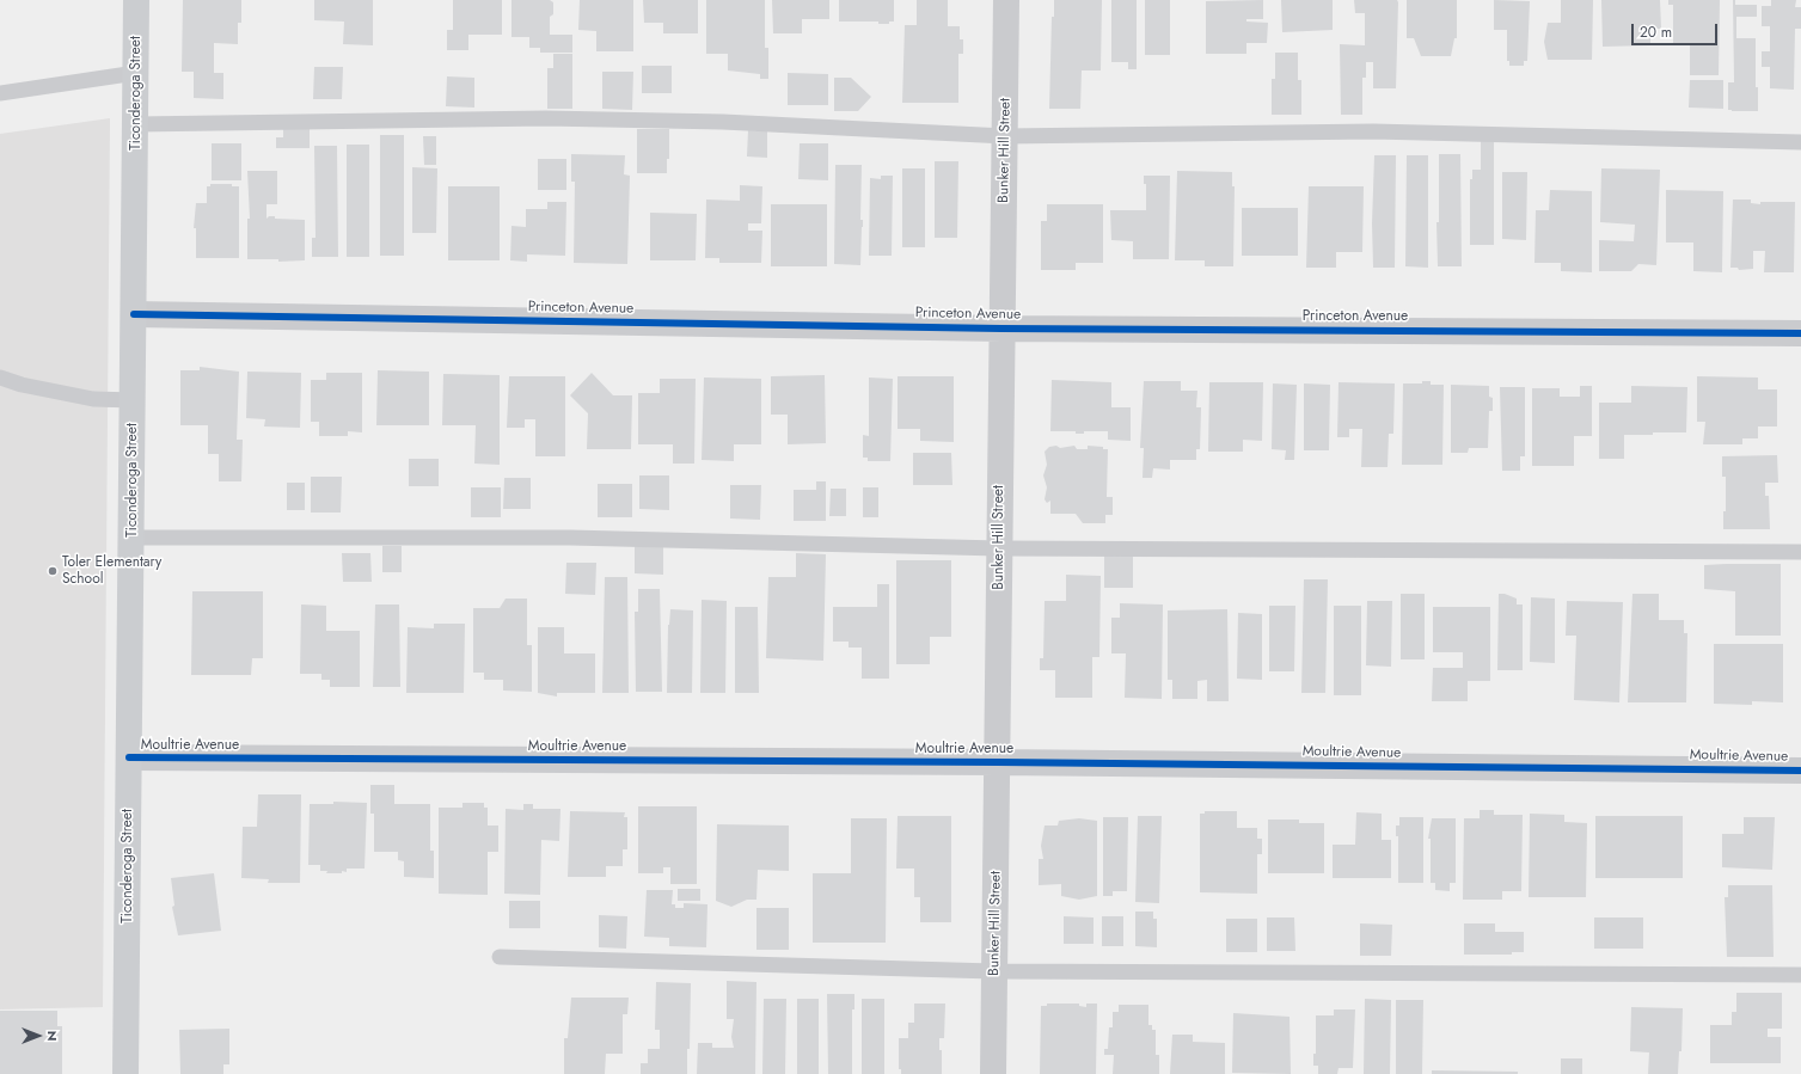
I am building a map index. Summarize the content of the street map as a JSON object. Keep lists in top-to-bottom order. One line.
{"streets":{"street":["Ticonderoga Street","Bunker Hill Street","Princeton Avenue","Moultrie Avenue"]},"crossings":[["Ticonderoga Street","Princeton Avenue"],["Ticonderoga Street","Moultrie Avenue"],["Bunker Hill Street","Princeton Avenue"],["Bunker Hill Street","Moultrie Avenue"]],"places":["Toler Elementary School"],"scale_bar":"20 m","north":"right"}
